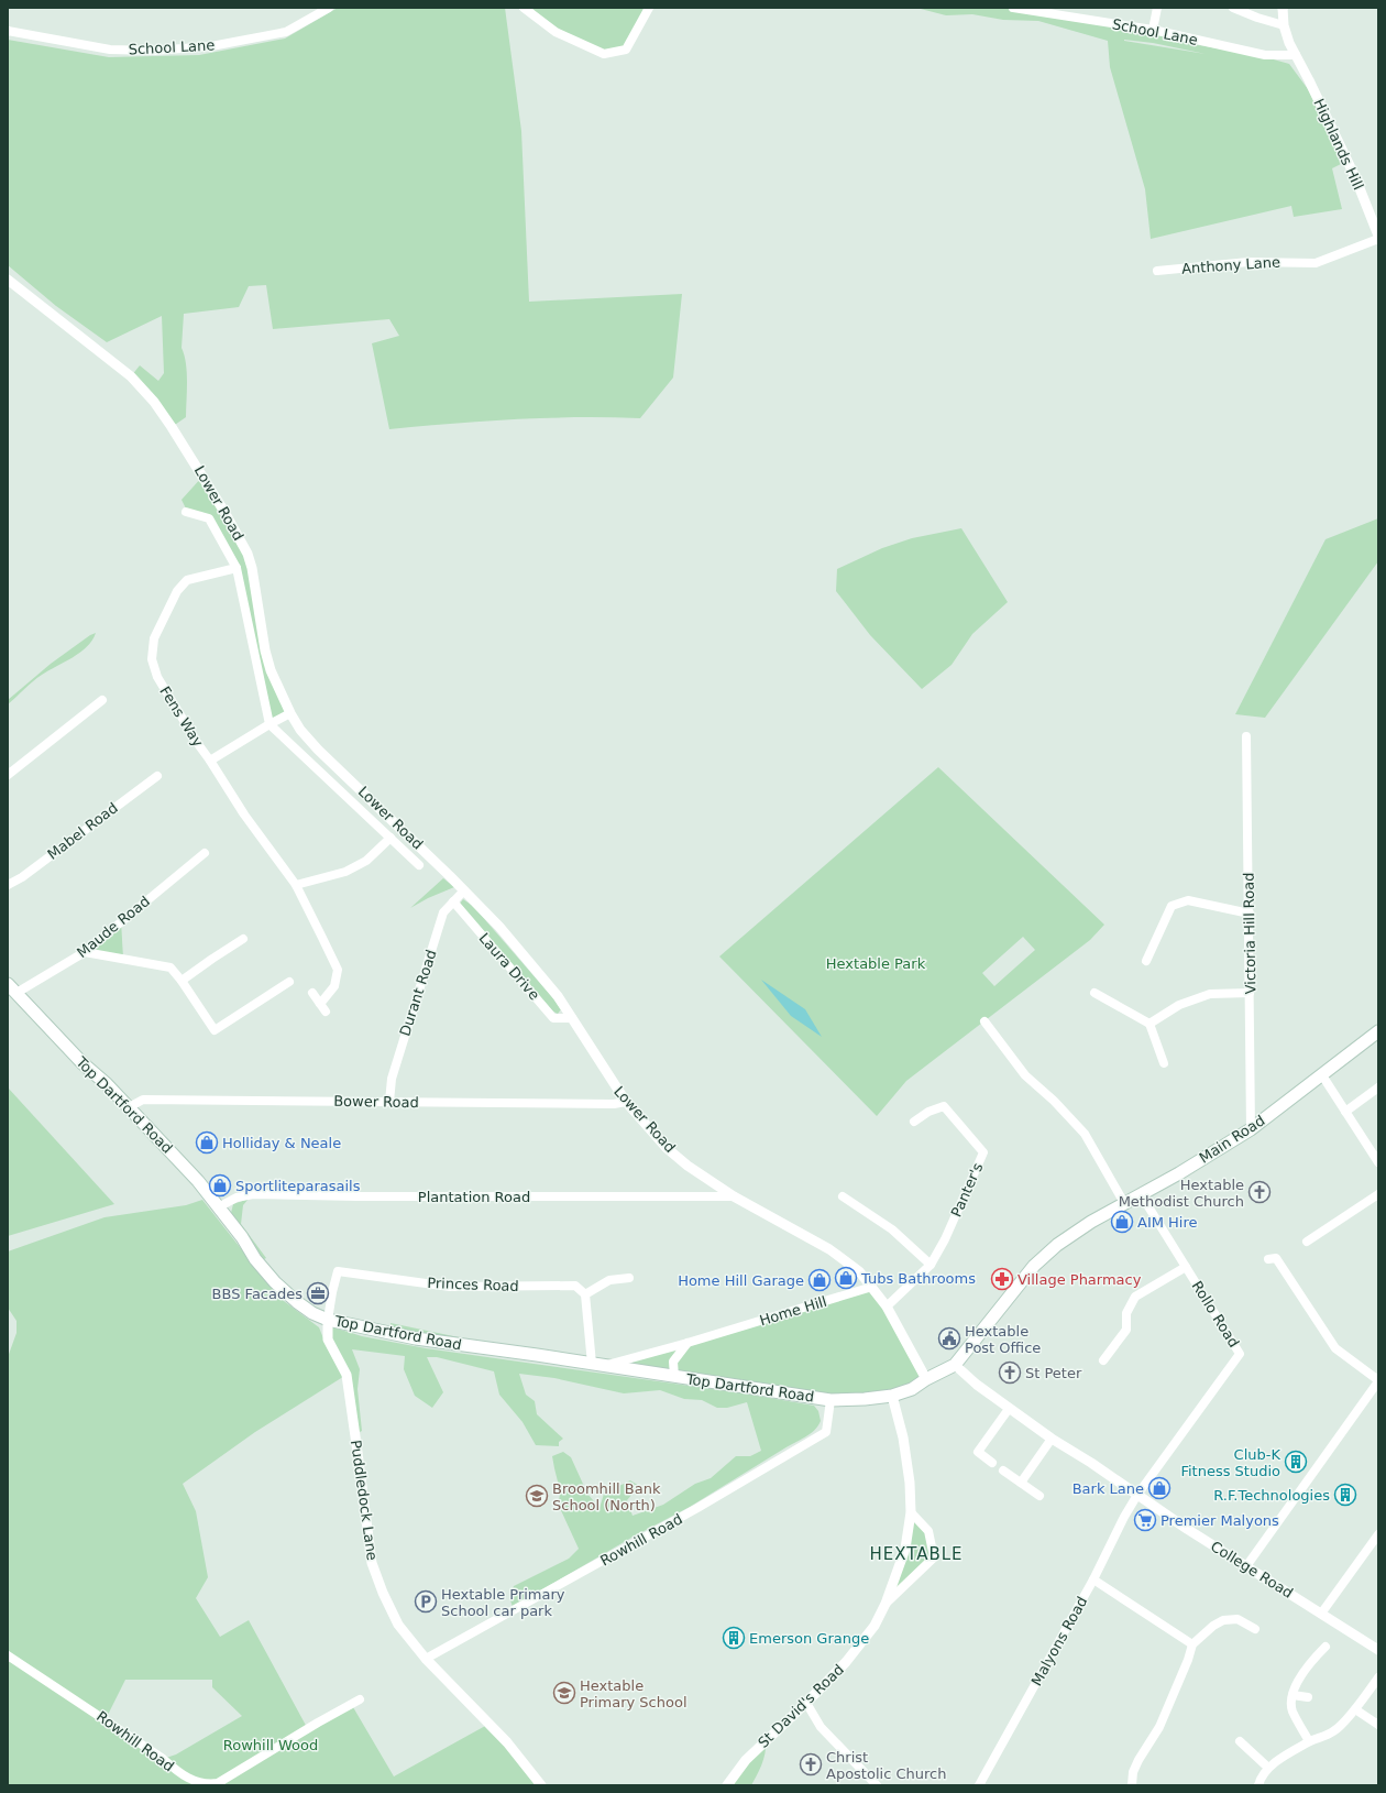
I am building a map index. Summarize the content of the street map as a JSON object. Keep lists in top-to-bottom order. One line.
{"streets":{"main road":["Top Dartford Road","Main Road"],"street":["School Lane","Highlands Hill","Anthony Lane","Lower Road","Fens Way","Mabel Road","Maude Road","Victoria Hill Road","Laura Drive","Durant Road","Bower Road","Panter's","Plantation Road","Princes Road","Home Hill","Rollo Road","Puddledock Lane","Rowhill Road","College Road","Malyons Road","St David's Road"]},"crossings":[["School Lane","Highlands Hill"],["Lower Road","Fens Way"],["Lower Road","Laura Drive"],["Lower Road","Durant Road"],["Lower Road","Bower Road"],["Lower Road","Plantation Road"],["Lower Road","Home Hill"],["Maude Road","Top Dartford Road"],["Victoria Hill Road","Main Road"],["Laura Drive","Durant Road"],["Durant Road","Bower Road"],["Bower Road","Top Dartford Road"],["Top Dartford Road","Main Road"],["Top Dartford Road","Plantation Road"],["Top Dartford Road","Princes Road"],["Top Dartford Road","Home Hill"],["Top Dartford Road","Puddledock Lane"],["Top Dartford Road","Rowhill Road"],["Top Dartford Road","St David's Road"],["Main Road","Rollo Road"],["Main Road","College Road"],["Princes Road","Puddledock Lane"],["Rollo Road","College Road"],["Rollo Road","Malyons Road"],["Puddledock Lane","Rowhill Road"],["College Road","Malyons Road"]],"districts":["HEXTABLE"],"parks":["Hextable Park","Rowhill Wood"],"places":{"shop":["Holliday & Neale","Sportliteparasails","AIM Hire","Tubs Bathrooms","Home Hill Garage","Bark Lane"],"church":["Hextable Methodist Church","St Peter","Christ Apostolic Church"],"pharmacy":["Village Pharmacy"],"office":["BBS Facades"],"public building":["Hextable Post Office"],"building":["Club-K Fitness Studio","R.F.Technologies","Emerson Grange"],"school or university":["Broomhill Bank School (North)","Hextable Primary School"],"supermarket":["Premier Malyons"],"parking":["Hextable Primary School car park"]}}
